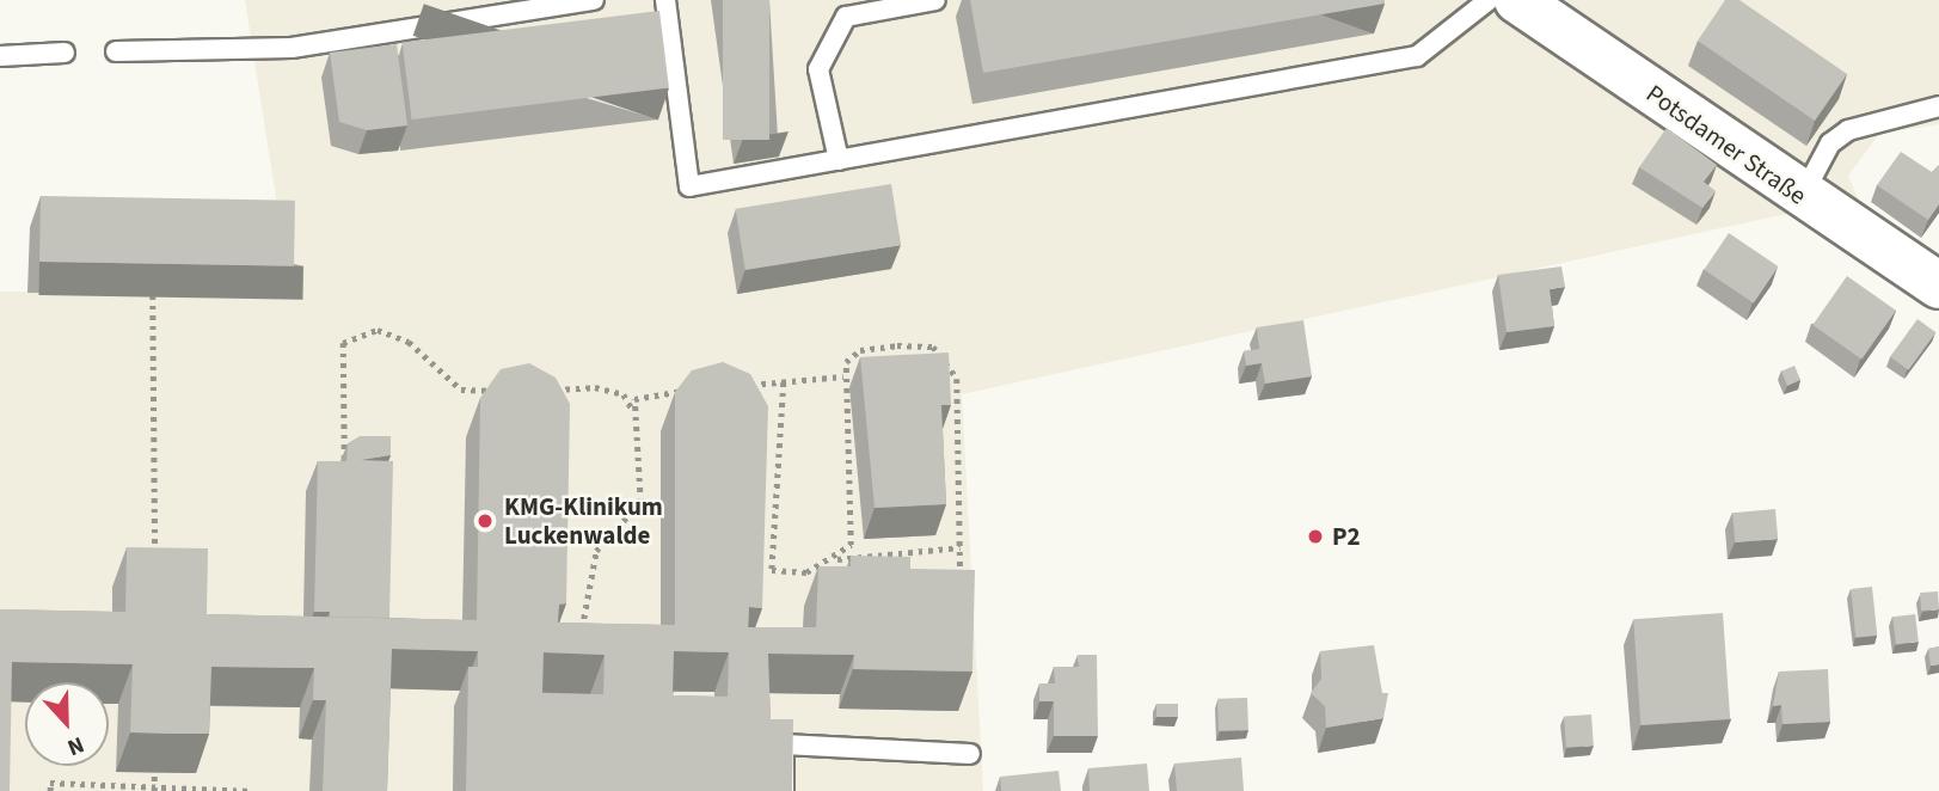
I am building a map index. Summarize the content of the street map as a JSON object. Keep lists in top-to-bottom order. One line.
{"streets":{"street":["Potsdamer Straße"]},"places":["KMG-Klinikum Luckenwalde","P2"],"north":"bottom"}
